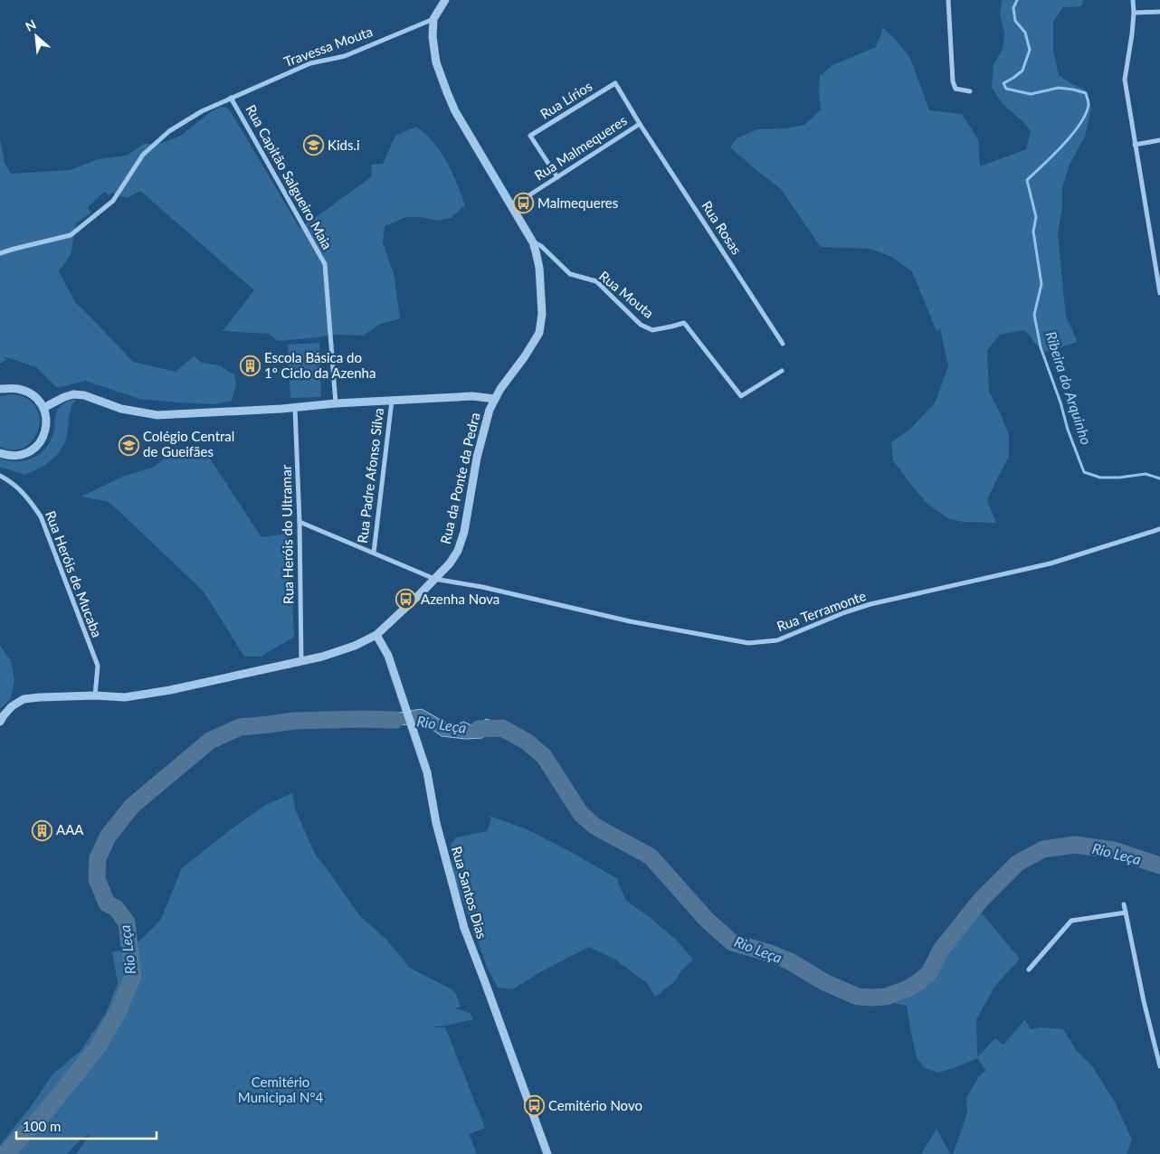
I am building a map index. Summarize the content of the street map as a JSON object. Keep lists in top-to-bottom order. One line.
{"streets":{"street":["Travessa Mouta","Rua Lírios","Rua Malmequeres","Rua Capitão Salgueiro Maia","Rua Rosas","Rua Mouta","Rua Padre Afonso Silva","Rua da Ponte da Pedra","Rua Heróis do Ultramar","Rua Heróis de Mucaba","Rua Terramonte","Rua Santos Dias"]},"crossings":[["Travessa Mouta","Rua Capitão Salgueiro Maia"],["Travessa Mouta","Rua da Ponte da Pedra"],["Rua Lírios","Rua Malmequeres"],["Rua Lírios","Rua Rosas"],["Rua Malmequeres","Rua Rosas"],["Rua Malmequeres","Rua da Ponte da Pedra"],["Rua Mouta","Rua da Ponte da Pedra"],["Rua Padre Afonso Silva","Rua Terramonte"],["Rua da Ponte da Pedra","Rua Heróis do Ultramar"],["Rua da Ponte da Pedra","Rua Heróis de Mucaba"],["Rua da Ponte da Pedra","Rua Terramonte"],["Rua da Ponte da Pedra","Rua Santos Dias"],["Rua Heróis do Ultramar","Rua Terramonte"]],"water":["Ribeira do Arquinho","Rio Leça"],"parks":["Cemitério Municipal Nº4"],"places":{"school or university":["Kids.i","Colégio Central de Gueifães"],"bus stop":["Malmequeres","Azenha Nova","Cemitério Novo"],"building":["Escola Básica do 1º Ciclo da Azenha","AAA"]},"scale_bar":"100 m","north":"top left"}
